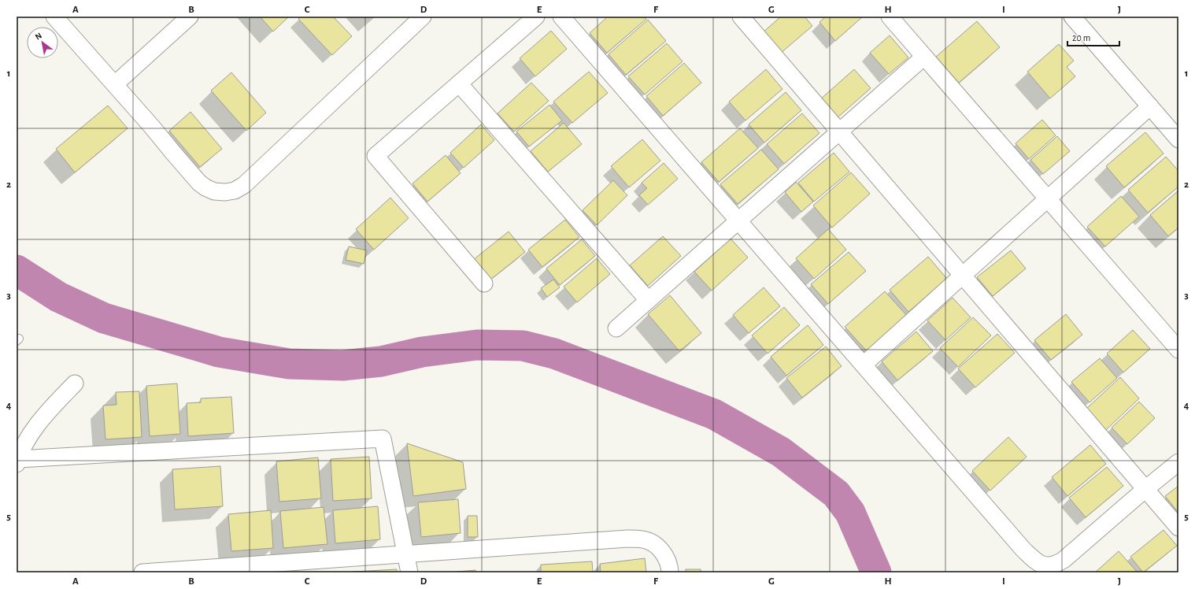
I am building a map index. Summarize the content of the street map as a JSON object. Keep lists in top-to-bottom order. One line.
{"scale_bar":"20 m","north":"top left","grid":{"columns":["A","B","C","D","E","F","G","H","I","J"],"rows":["1","2","3","4","5"]}}
